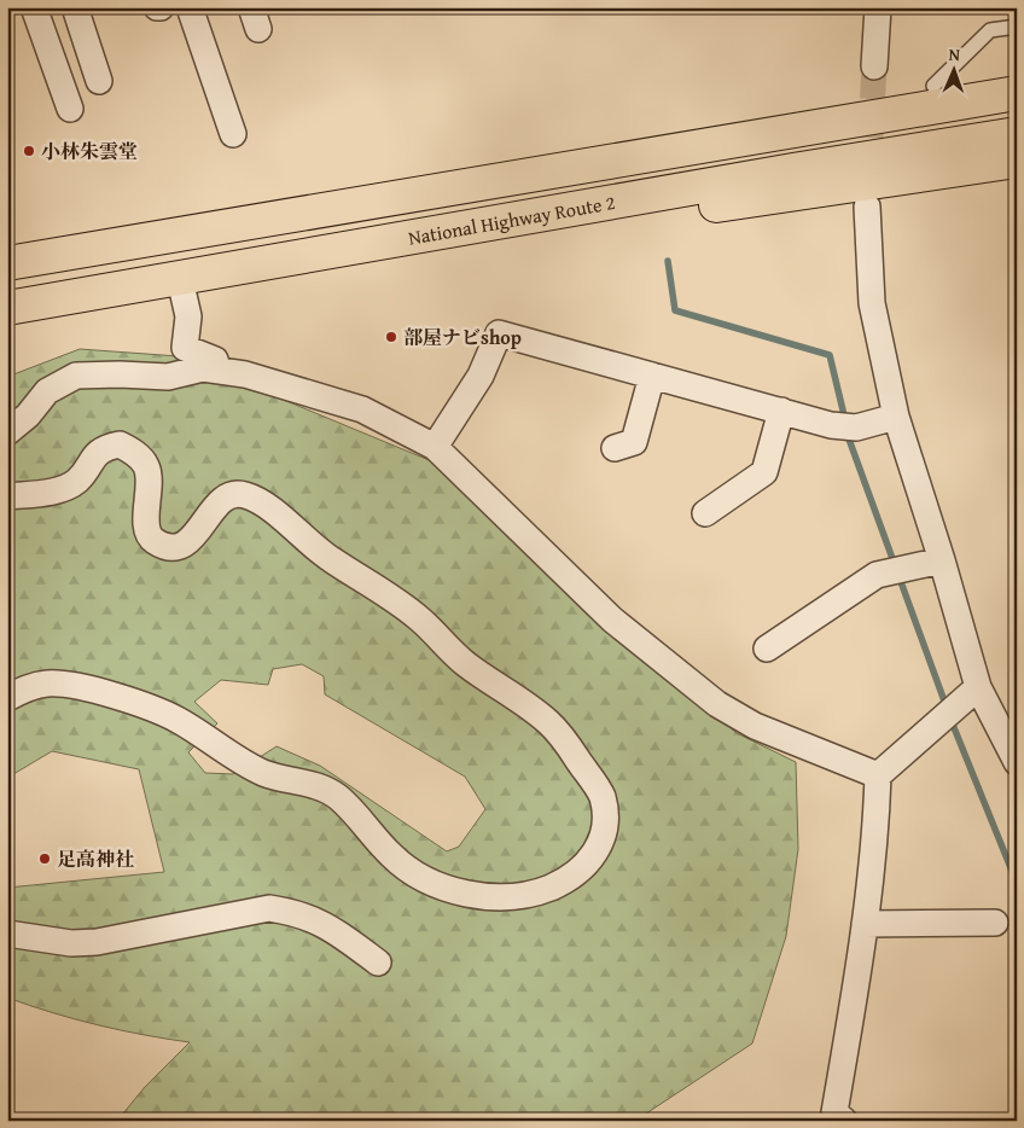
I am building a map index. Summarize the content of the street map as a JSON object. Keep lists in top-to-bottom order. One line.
{"streets":{"highway":["National Highway Route 2"]},"places":["小林朱雲堂","部屋ナビshop","足高神社"],"north":"top"}
